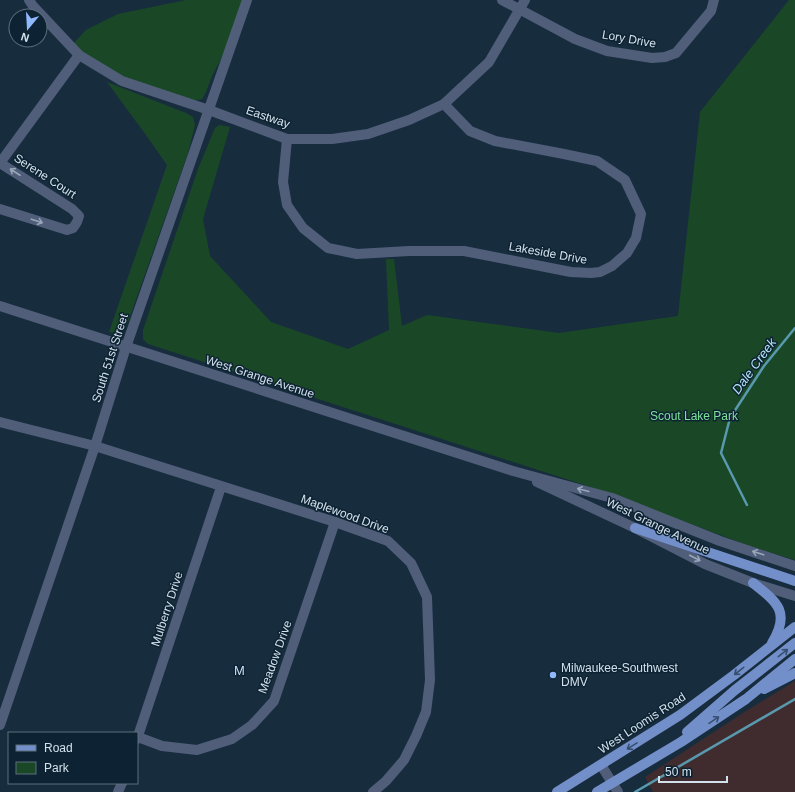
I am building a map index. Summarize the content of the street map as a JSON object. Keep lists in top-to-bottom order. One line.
{"streets":{"main road":["West Loomis Road"],"street":["Lory Drive","Eastway","Serene Court","Lakeside Drive","South 51st Street","West Grange Avenue","Maplewood Drive","Mulberry Drive","Meadow Drive"]},"crossings":[["Lory Drive","Eastway"],["Eastway","Serene Court"],["Eastway","Lakeside Drive"],["Eastway","South 51st Street"],["South 51st Street","West Grange Avenue"],["South 51st Street","Maplewood Drive"],["Maplewood Drive","Mulberry Drive"],["Maplewood Drive","Meadow Drive"]],"districts":["M"],"water":["Dale Creek"],"parks":["Scout Lake Park"],"places":["Milwaukee-Southwest DMV"],"legend":["Road","Park"],"scale_bar":"50 m","north":"bottom"}
